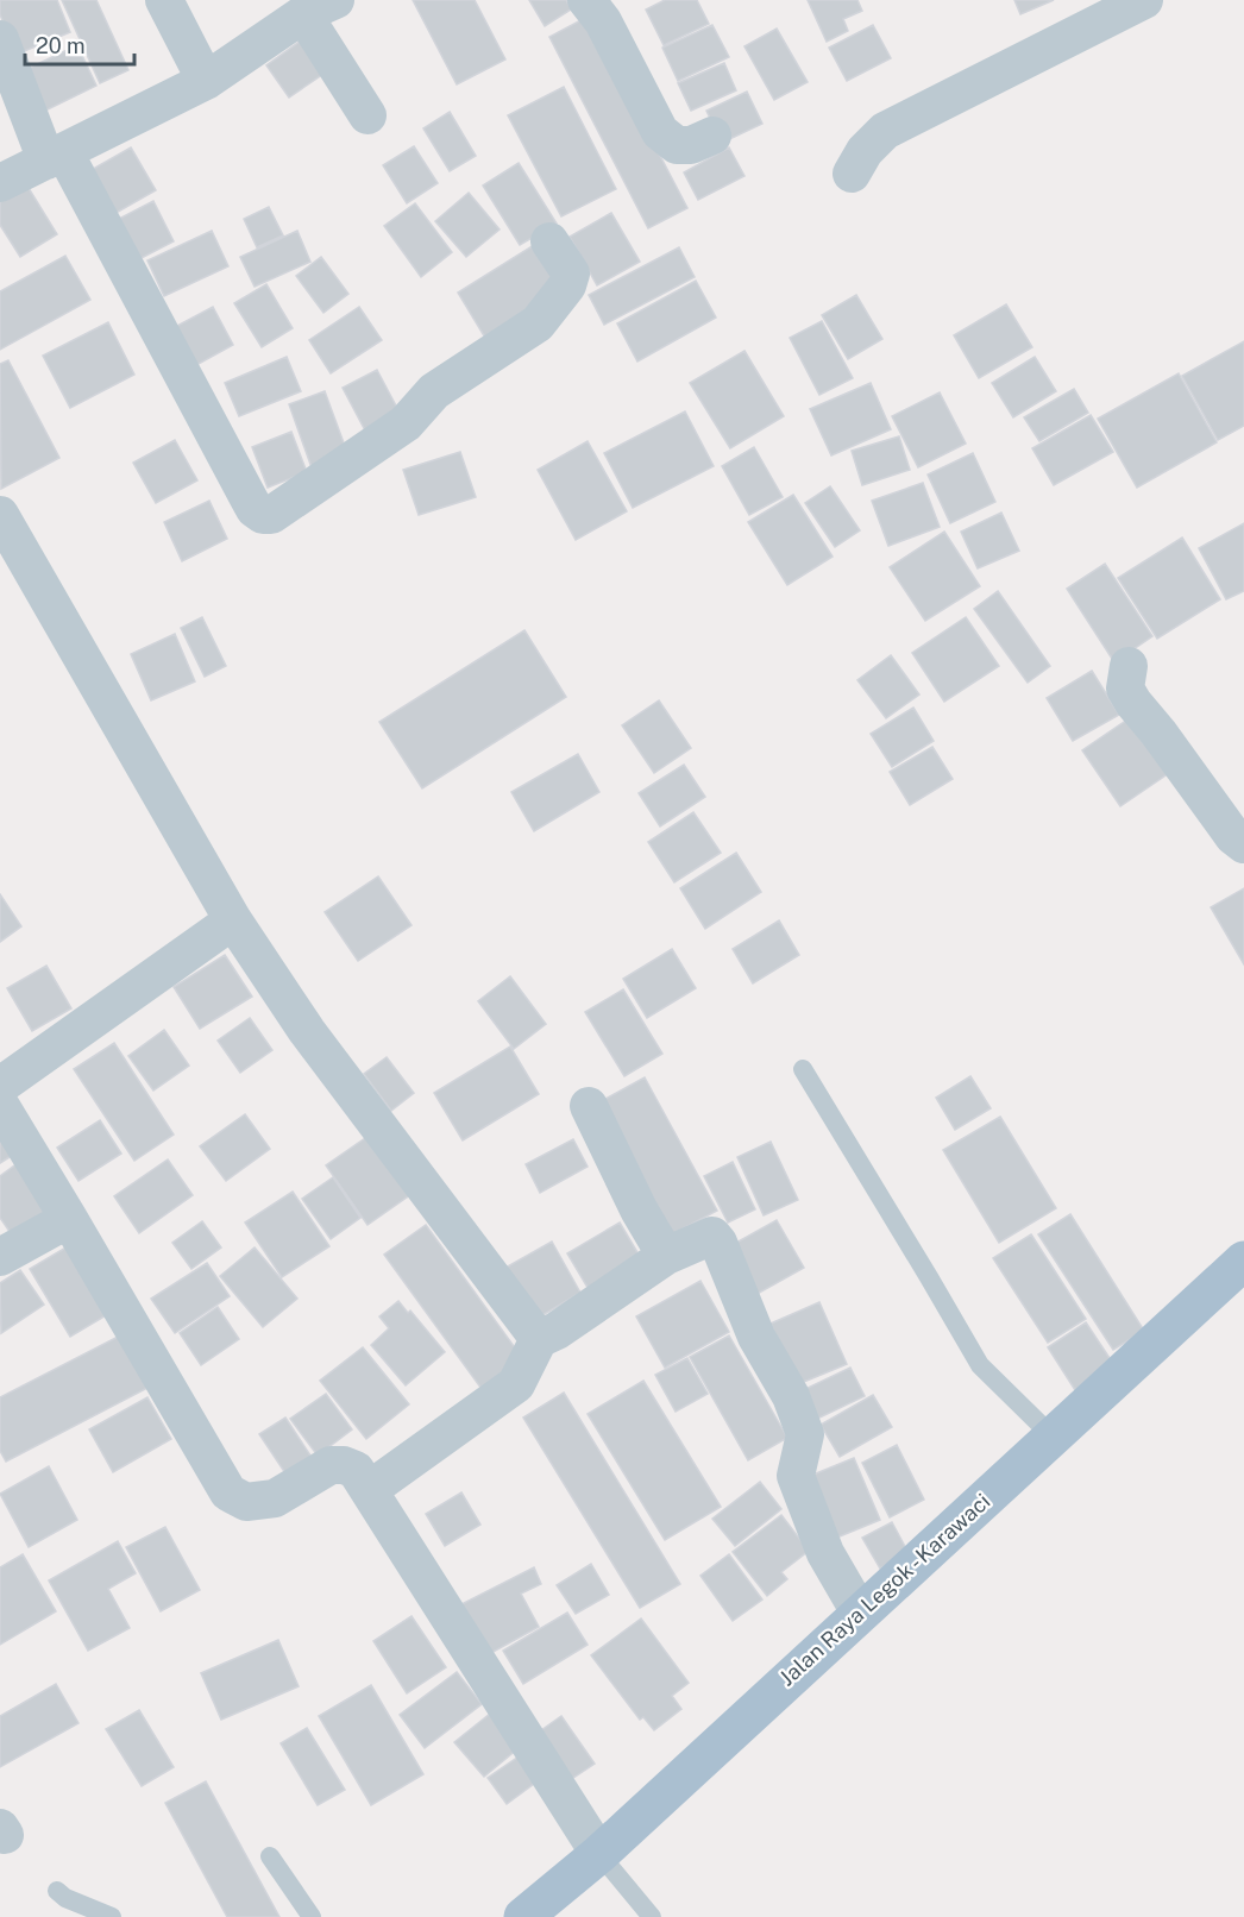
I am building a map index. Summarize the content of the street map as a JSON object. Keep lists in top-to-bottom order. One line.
{"streets":{"main road":["Jalan Raya Legok - Karawaci"]},"scale_bar":"20 m"}
